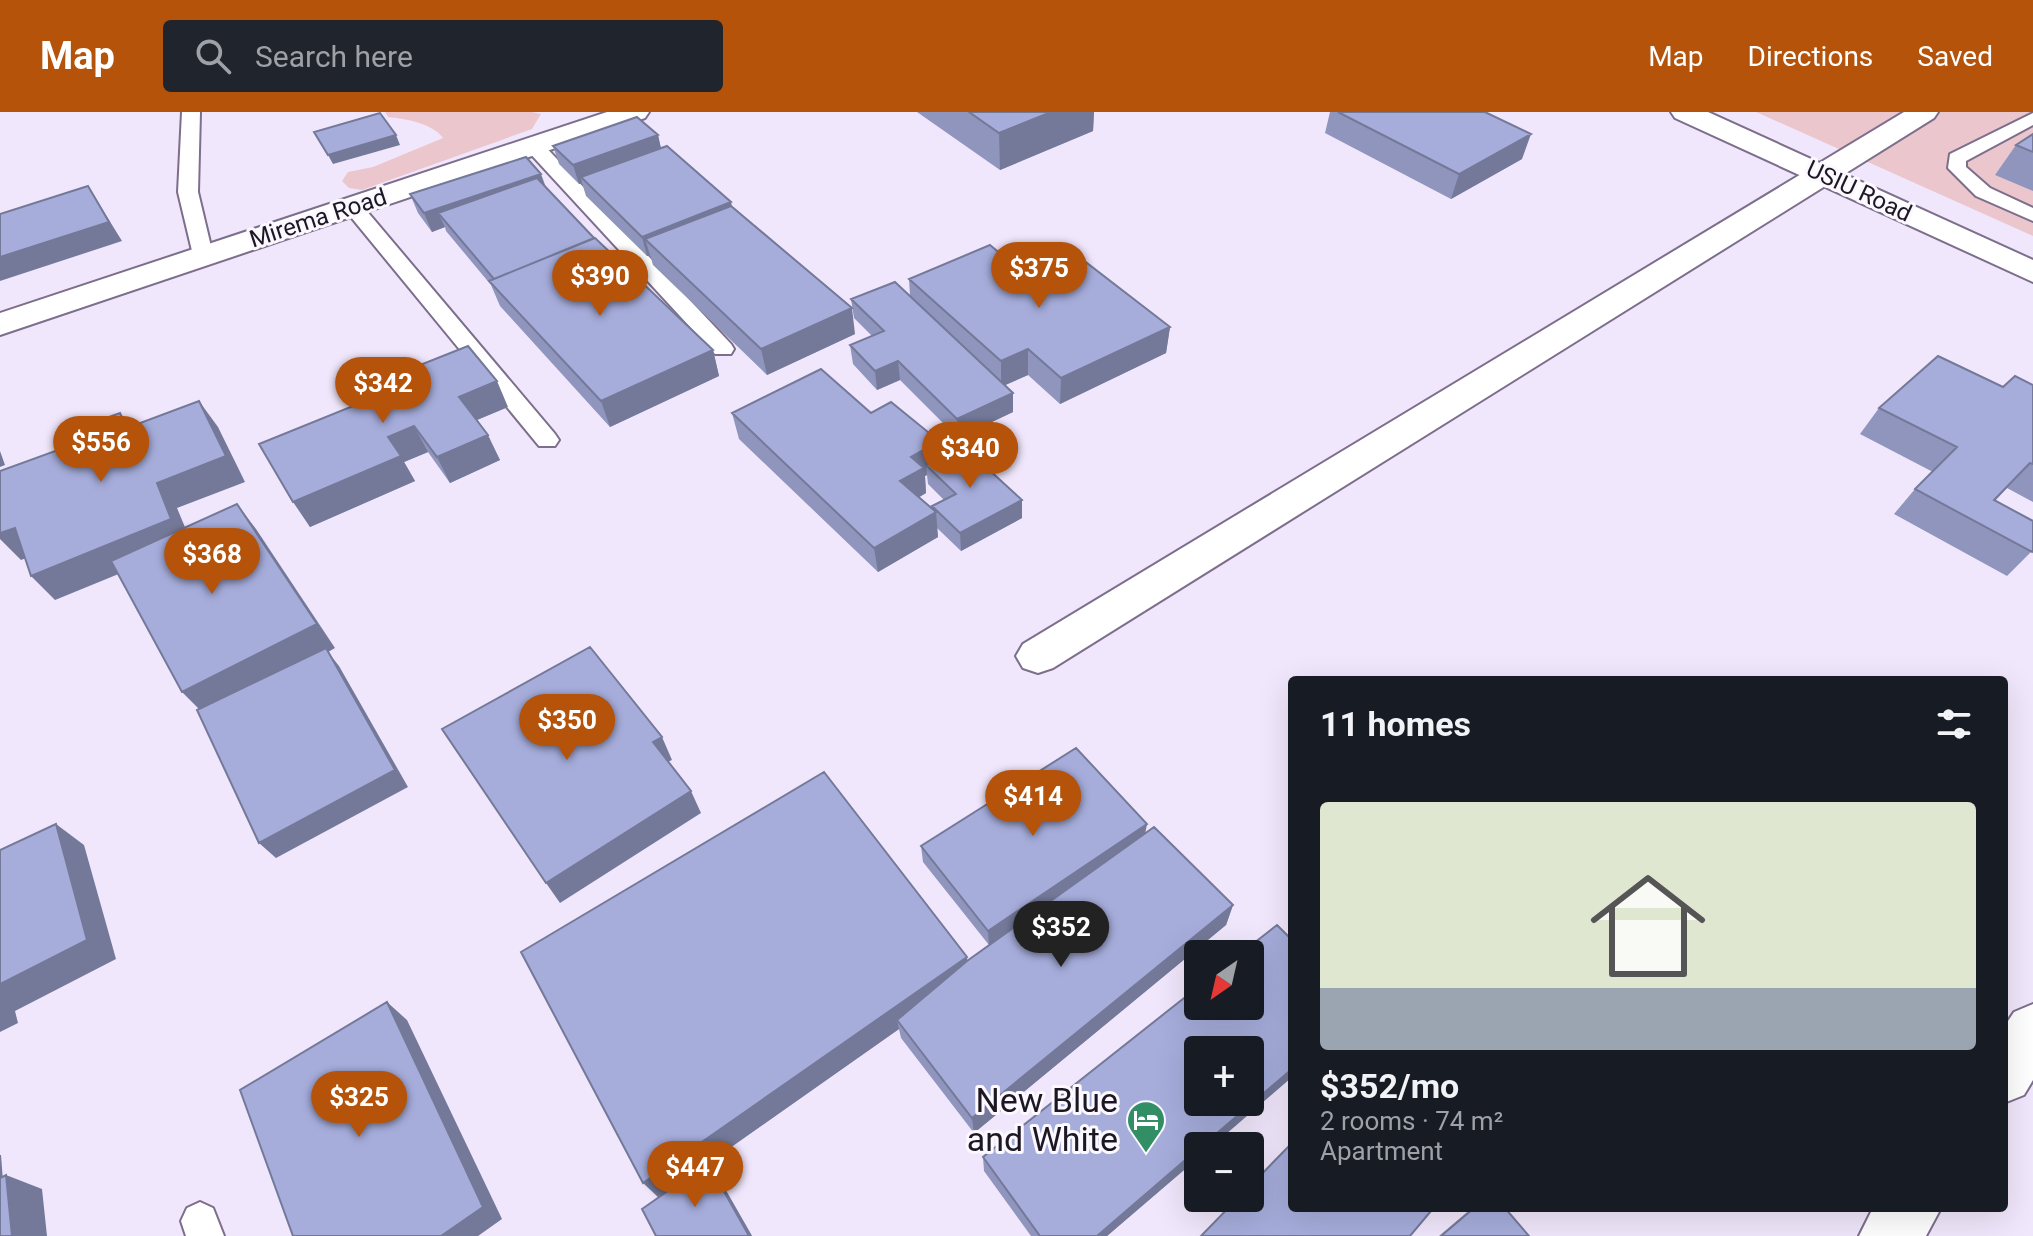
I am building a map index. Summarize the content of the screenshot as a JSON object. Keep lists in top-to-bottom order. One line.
{"streets":{"street":["USIU Road","Mirema Road"]},"places":{"hotel":["New Blue and White"]},"north":"bottom left","page":{"header":"Map","search":"Search here","nav":["Map","Directions","Saved"],"price":["$375","$390","$342","$556","$340","$368","$350","$414","$352","$325","$447"],"heading":"11 homes","list":[{"name":"$352/mo","note":"2 rooms · 74 m² · Apartment"}],"map_buttons":["+","−"]}}
